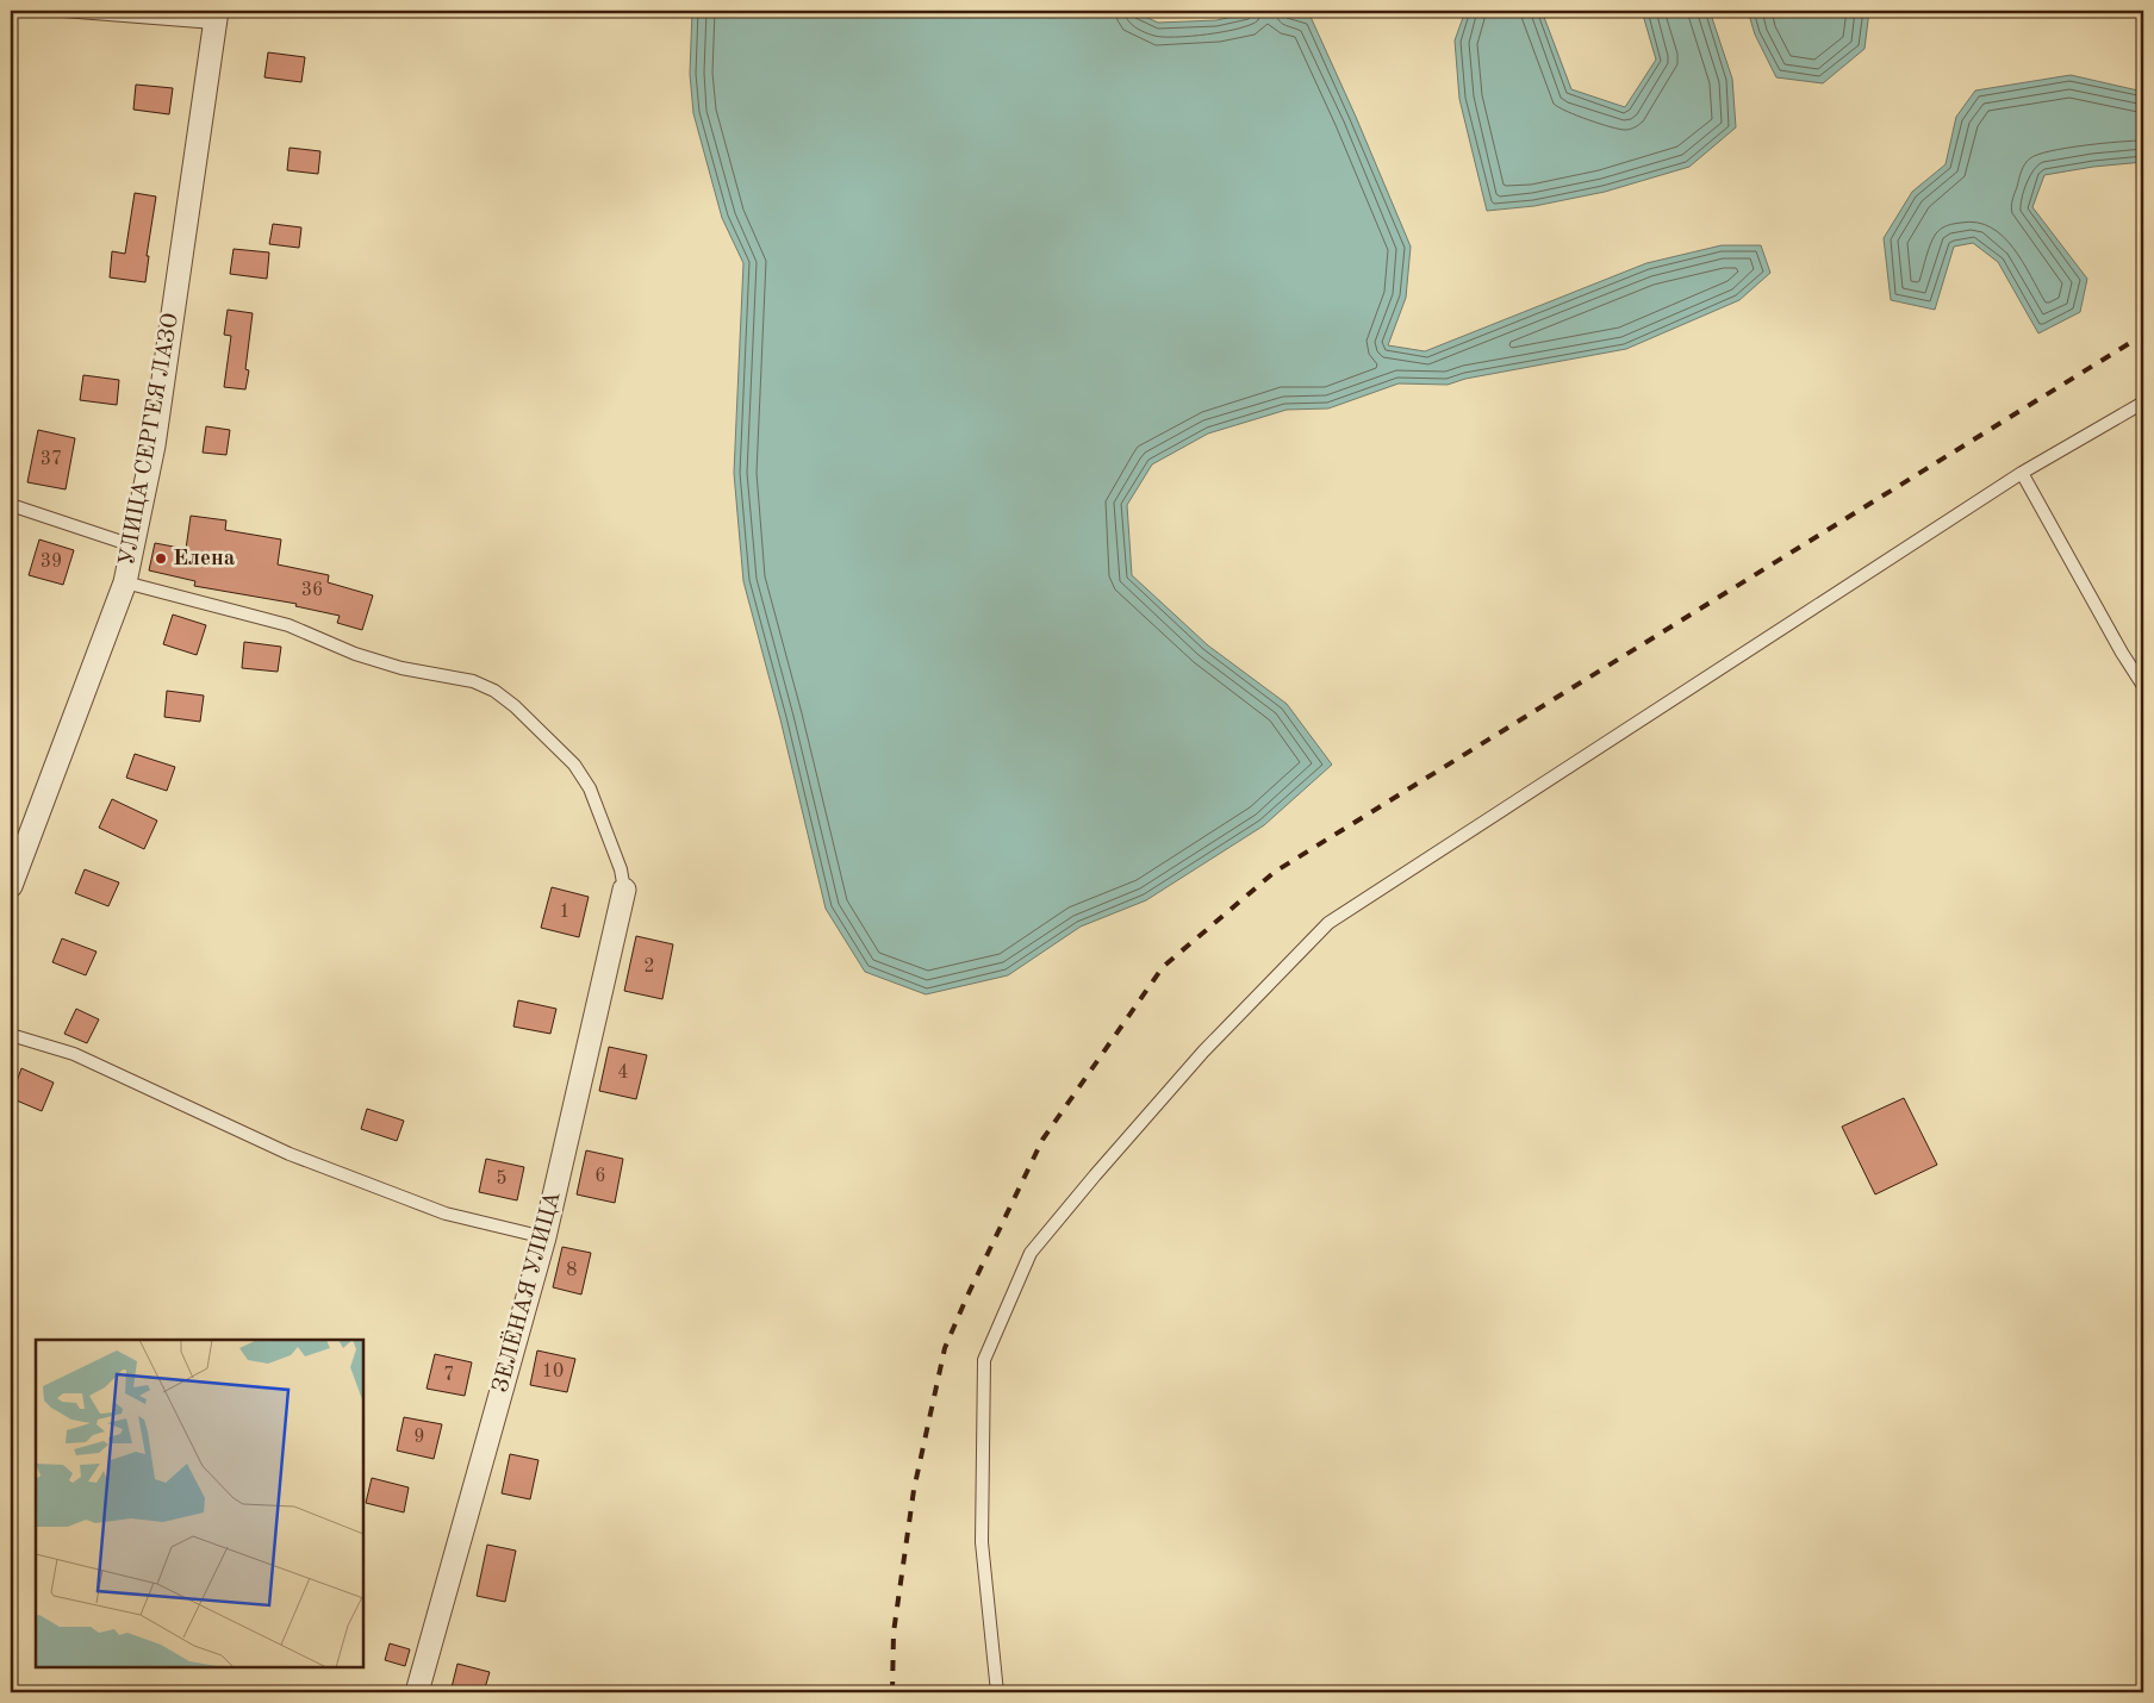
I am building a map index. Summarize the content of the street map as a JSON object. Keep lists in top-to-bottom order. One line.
{"streets":{"street":["УЛИЦА СЕРГЕЯ ЛАЗО","ЗЕЛЁНАЯ УЛИЦА"]},"places":["Елена"],"house_numbers":["37","39","36","1","2","4","6","5","8","10","7","9"]}
